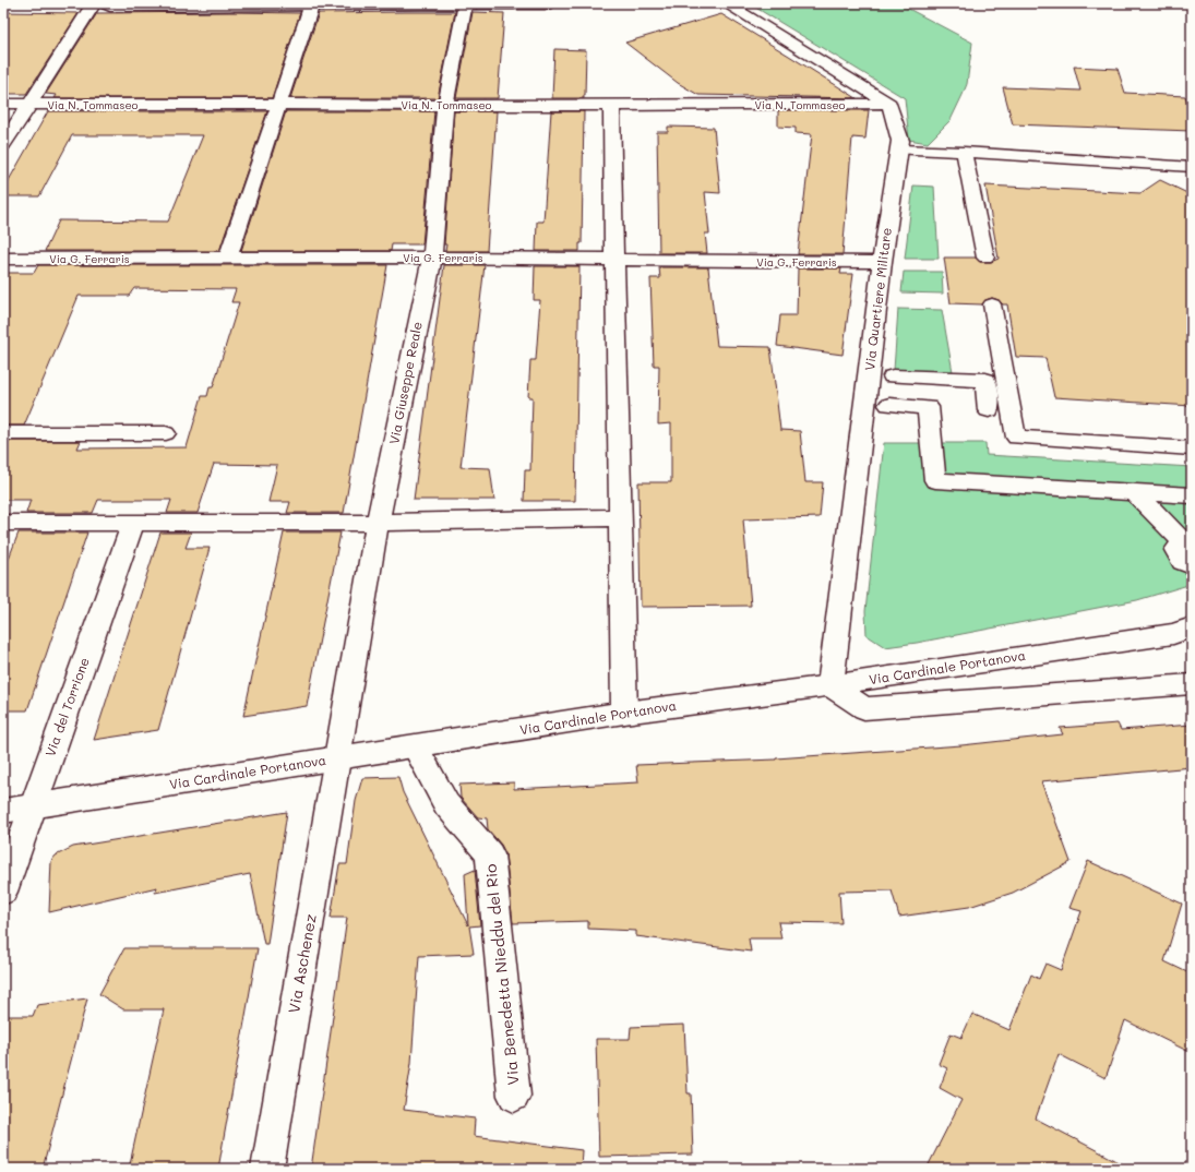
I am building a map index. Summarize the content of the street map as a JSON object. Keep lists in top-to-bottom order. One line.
{"streets":{"street":["Via N. Tommaseo","Via G. Ferraris","Via Quartiere Militare","Via Giuseppe Reale","Via Cardinale Portanova","Via del Torrione","Via Aschenez","Via Benedetta Nieddu del Rio"]},"crossings":[["Via N. Tommaseo","Via Quartiere Militare"],["Via N. Tommaseo","Via Giuseppe Reale"],["Via G. Ferraris","Via Quartiere Militare"],["Via G. Ferraris","Via Giuseppe Reale"],["Via Quartiere Militare","Via Cardinale Portanova"],["Via Giuseppe Reale","Via Cardinale Portanova"],["Via Giuseppe Reale","Via Aschenez"],["Via Cardinale Portanova","Via del Torrione"],["Via Cardinale Portanova","Via Aschenez"],["Via Cardinale Portanova","Via Benedetta Nieddu del Rio"]]}
